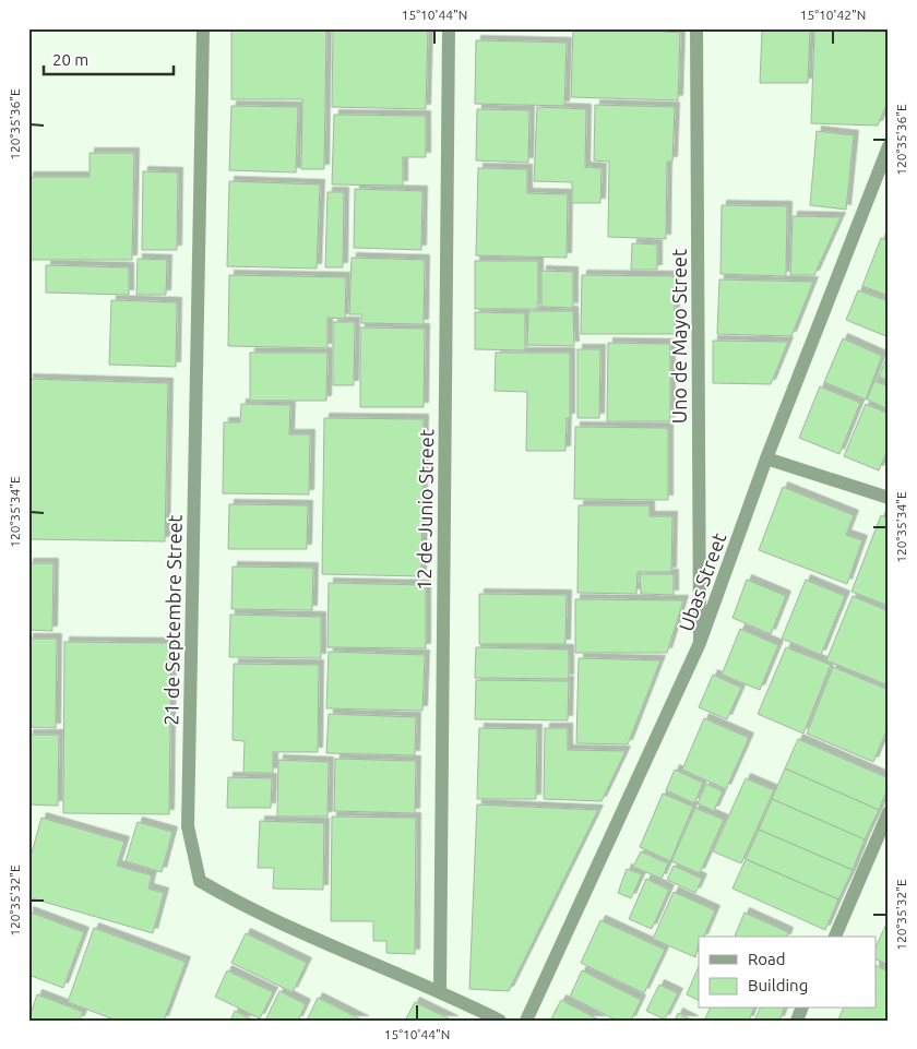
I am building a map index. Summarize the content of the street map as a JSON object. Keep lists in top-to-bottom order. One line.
{"streets":{"street":["Uno de Mayo Street","12 de Junio Street","Ubas Street","21 de Septembre Street"]},"crossings":[["Uno de Mayo Street","Ubas Street"],["12 de Junio Street","21 de Septembre Street"]],"legend":["Road","Building"],"scale_bar":"20 m","coordinates":["15°10'44\"N","15°10'42\"N","120°35'36\"E","120°35'34\"E","120°35'32\"E"]}
